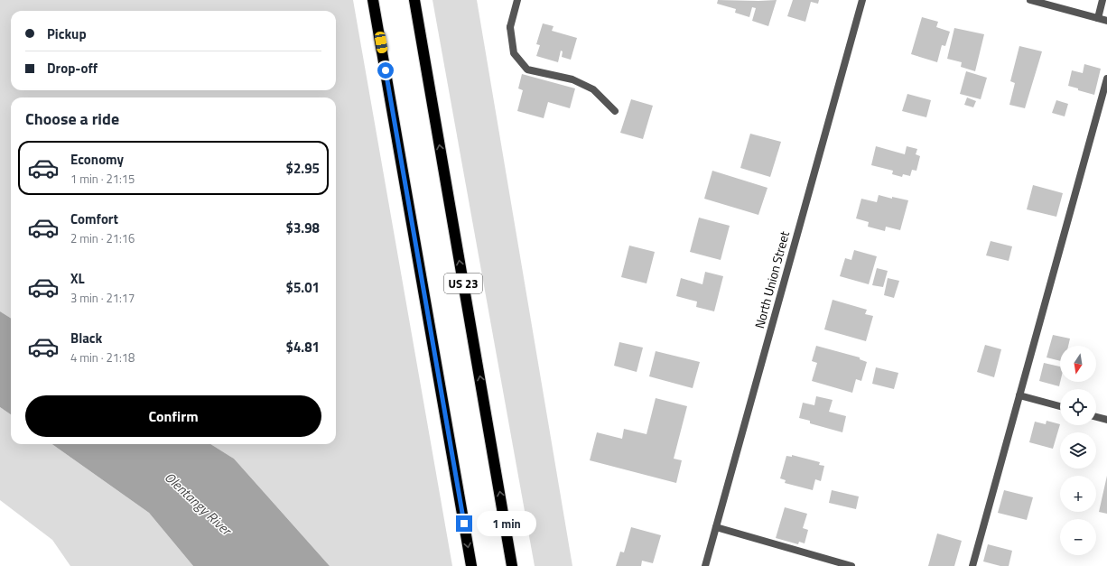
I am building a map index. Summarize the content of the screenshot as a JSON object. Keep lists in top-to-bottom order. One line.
{"streets":{"highway":["US 23"],"street":["North Union Street"]},"water":["Olentangy River"],"north":"bottom","page":{"banner":["Pickup","Drop-off"],"heading":"Choose a ride","list":[{"name":"Economy","note":"1 min · 21:15","value":"$2.95"},{"name":"Comfort","note":"2 min · 21:16","value":"$3.98"},{"name":"XL","note":"3 min · 21:17","value":"$5.01"},{"name":"Black","note":"4 min · 21:18","value":"$4.81"}],"map_buttons":["+","−"],"buttons":"Confirm","bubble":"1 min"}}
